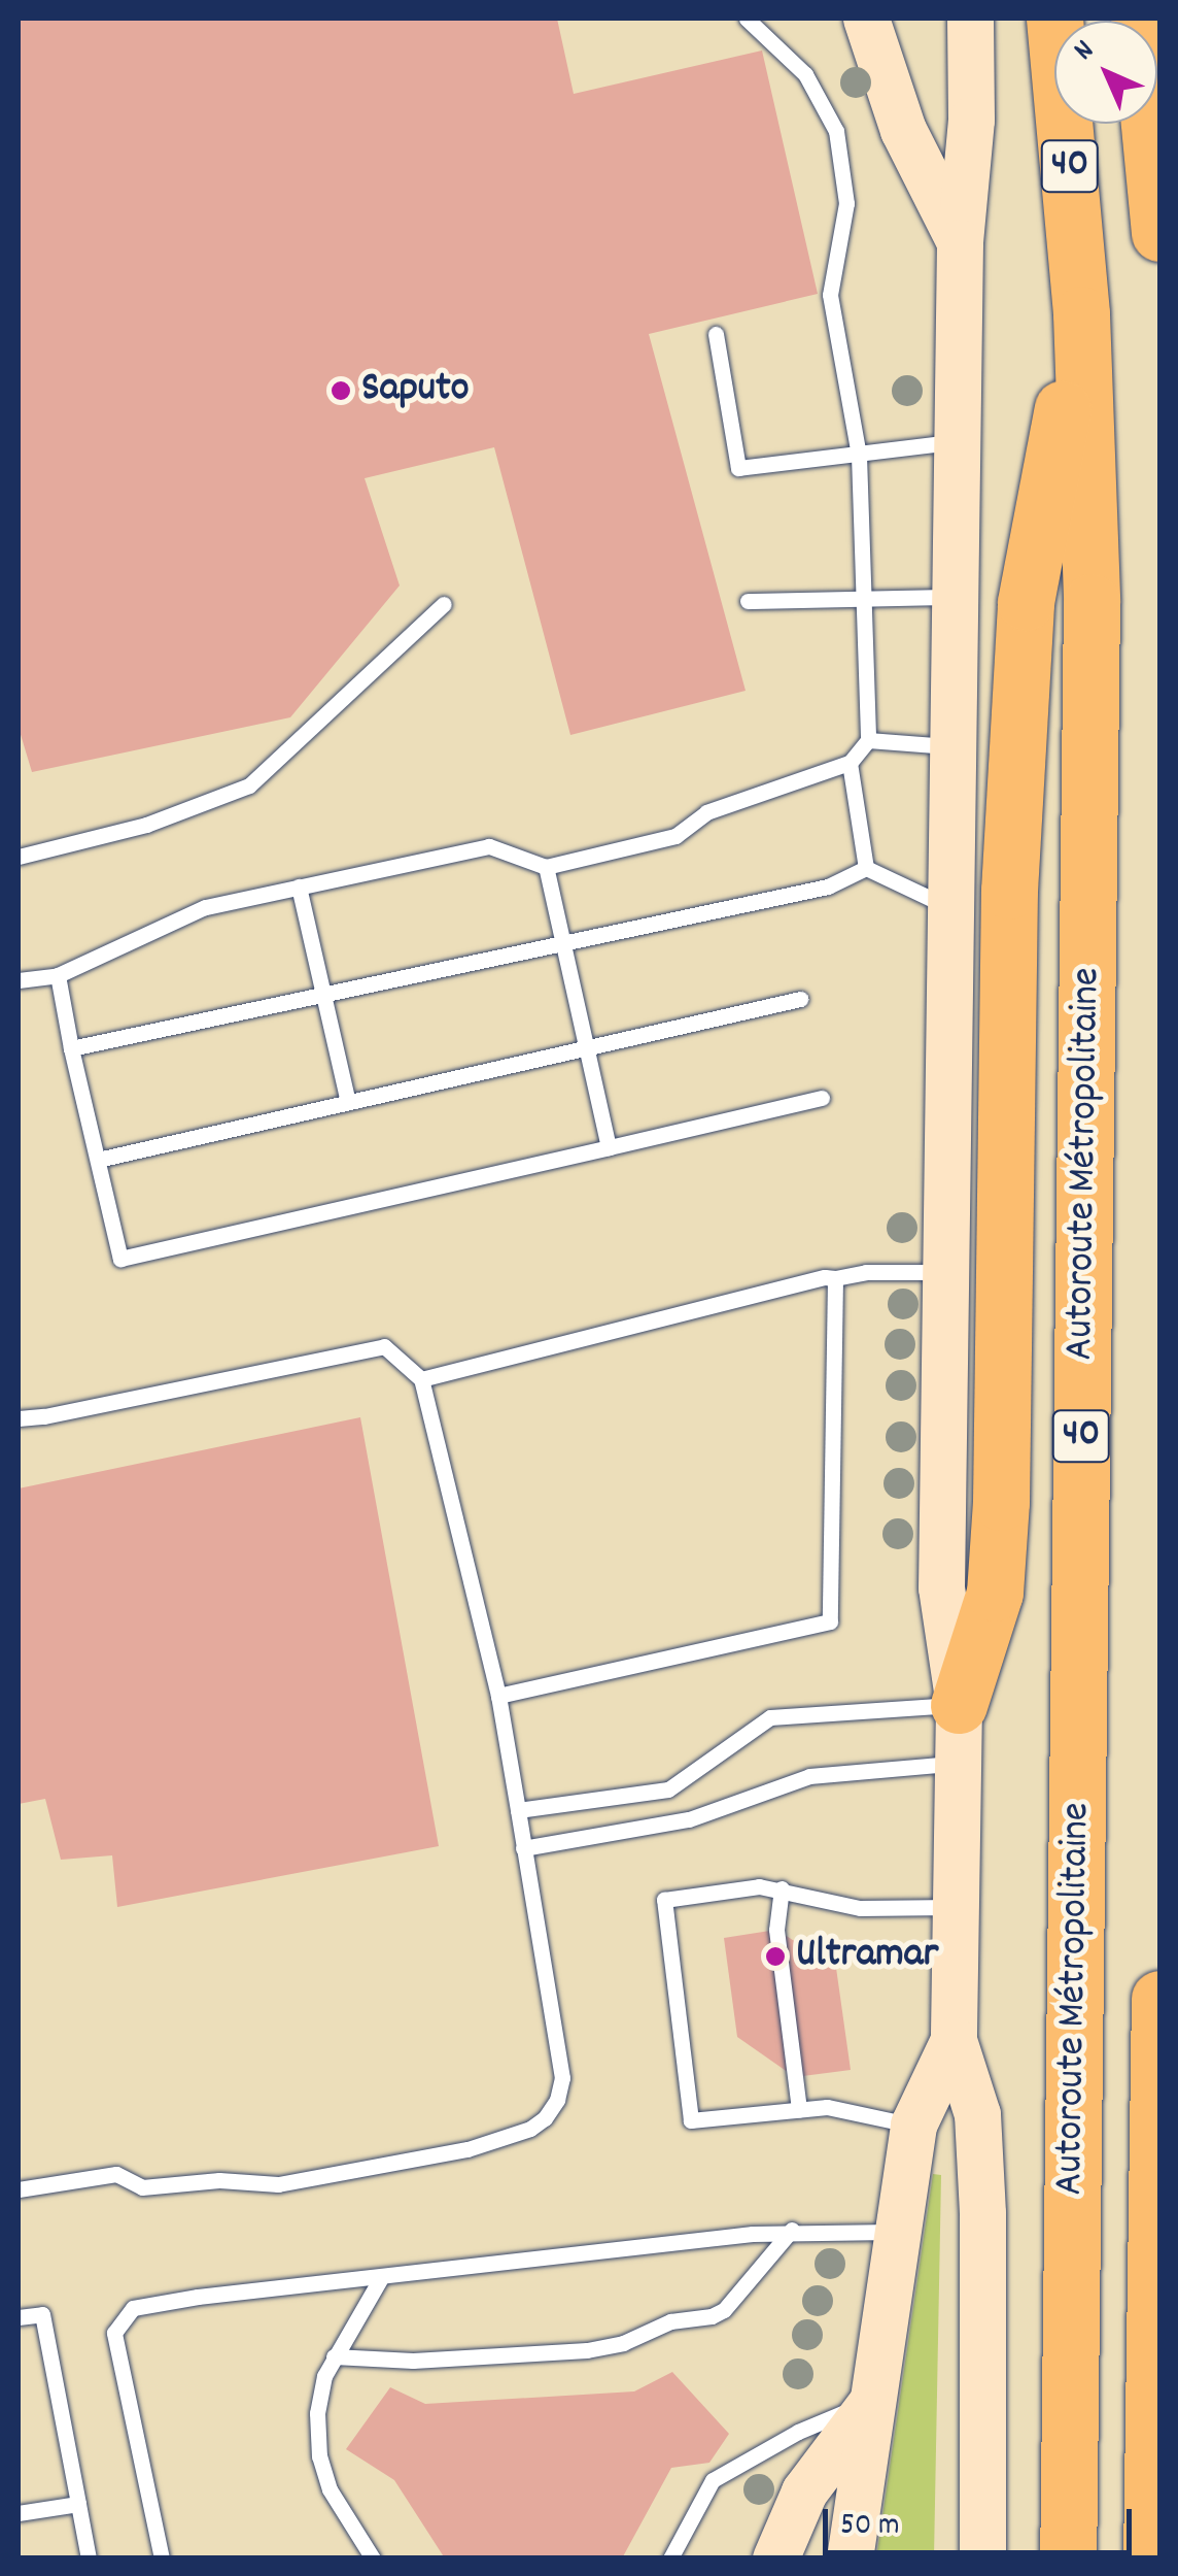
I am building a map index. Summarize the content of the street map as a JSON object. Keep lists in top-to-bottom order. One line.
{"streets":{"highway":["40","Autoroute Métropolitaine"]},"places":["Saputo","Ultramar"],"scale_bar":"50 m","north":"top left"}
